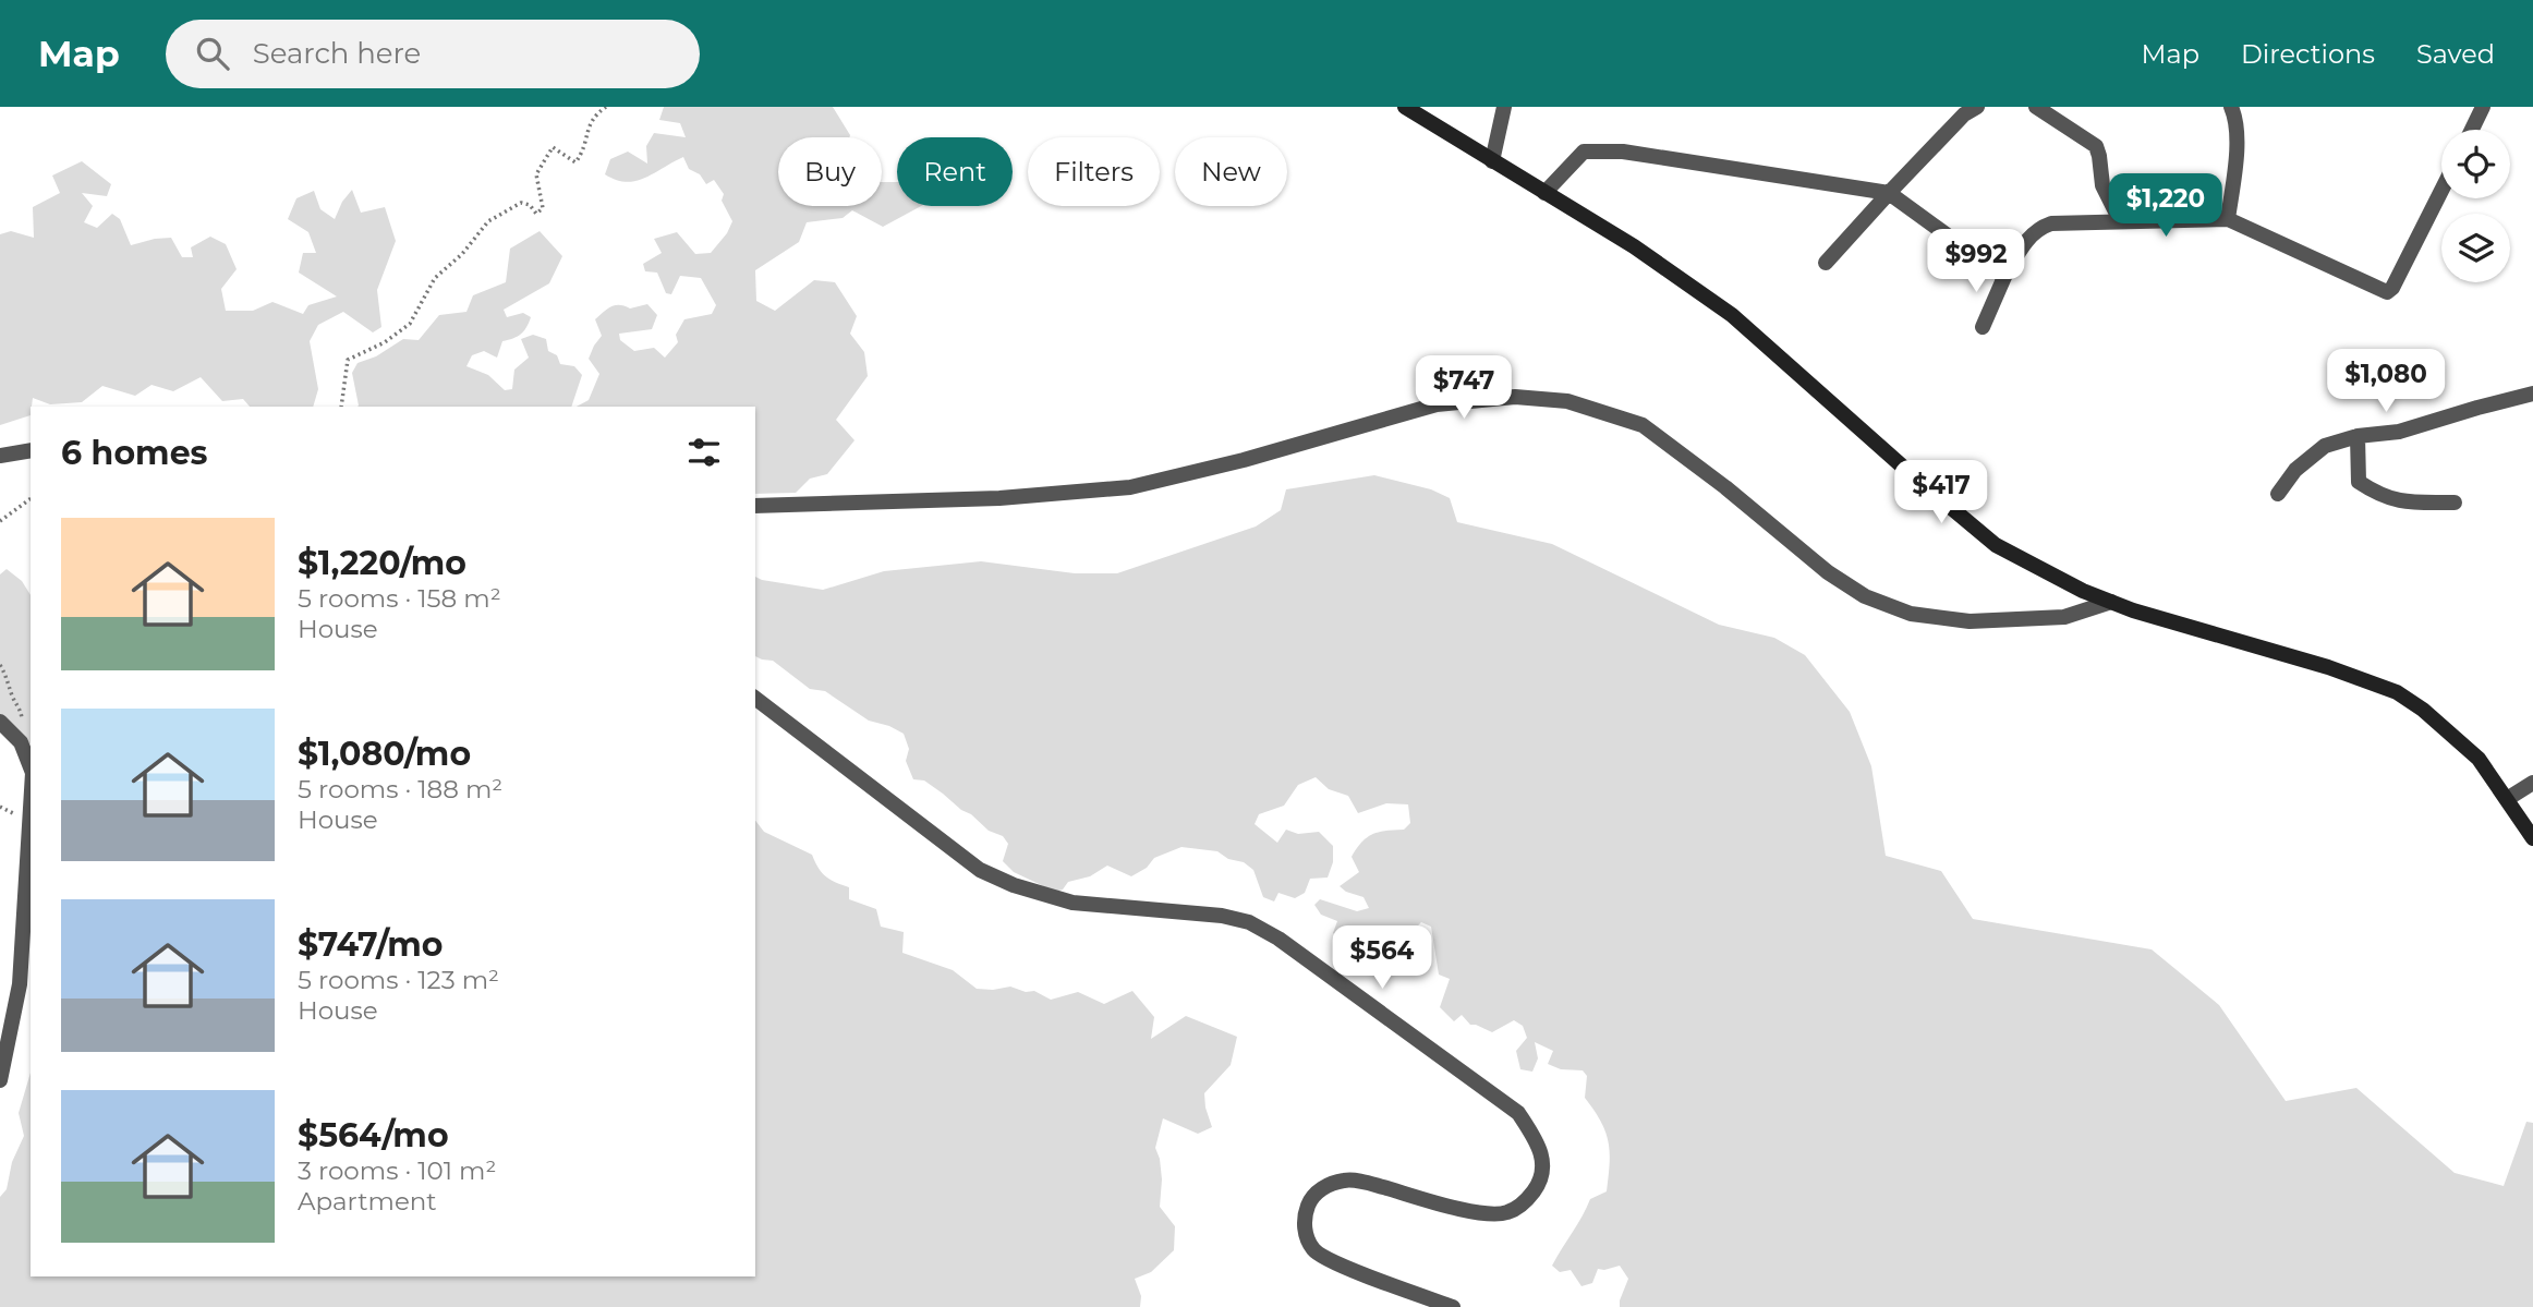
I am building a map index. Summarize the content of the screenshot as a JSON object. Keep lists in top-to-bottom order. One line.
{"page":{"header":"Map","search":"Search here","nav":["Map","Directions","Saved"],"chip":["Buy","Rent","Filters","New"],"price":["$1,220","$992","$1,080","$747","$417","$564"],"heading":"6 homes","list":[{"name":"$1,220/mo","note":"5 rooms · 158 m² · House"},{"name":"$1,080/mo","note":"5 rooms · 188 m² · House"},{"name":"$747/mo","note":"5 rooms · 123 m² · House"},{"name":"$564/mo","note":"3 rooms · 101 m² · Apartment"}]}}
